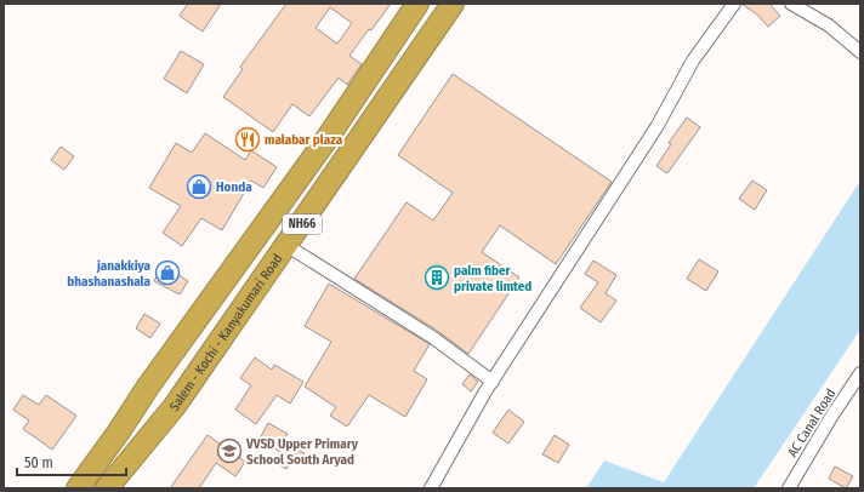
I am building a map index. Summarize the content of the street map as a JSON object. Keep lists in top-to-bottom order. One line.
{"streets":{"highway":["NH66","Salem - Kochi - Kanyakumari Road"],"street":["AC Canal Road"]},"places":{"restaurant":["malabar plaza"],"shop":["Honda","janakkiya bhashanashala"],"building":["palm fiber private limted"],"school or university":["VVSD Upper Primary School South Aryad"]},"scale_bar":"50 m"}
